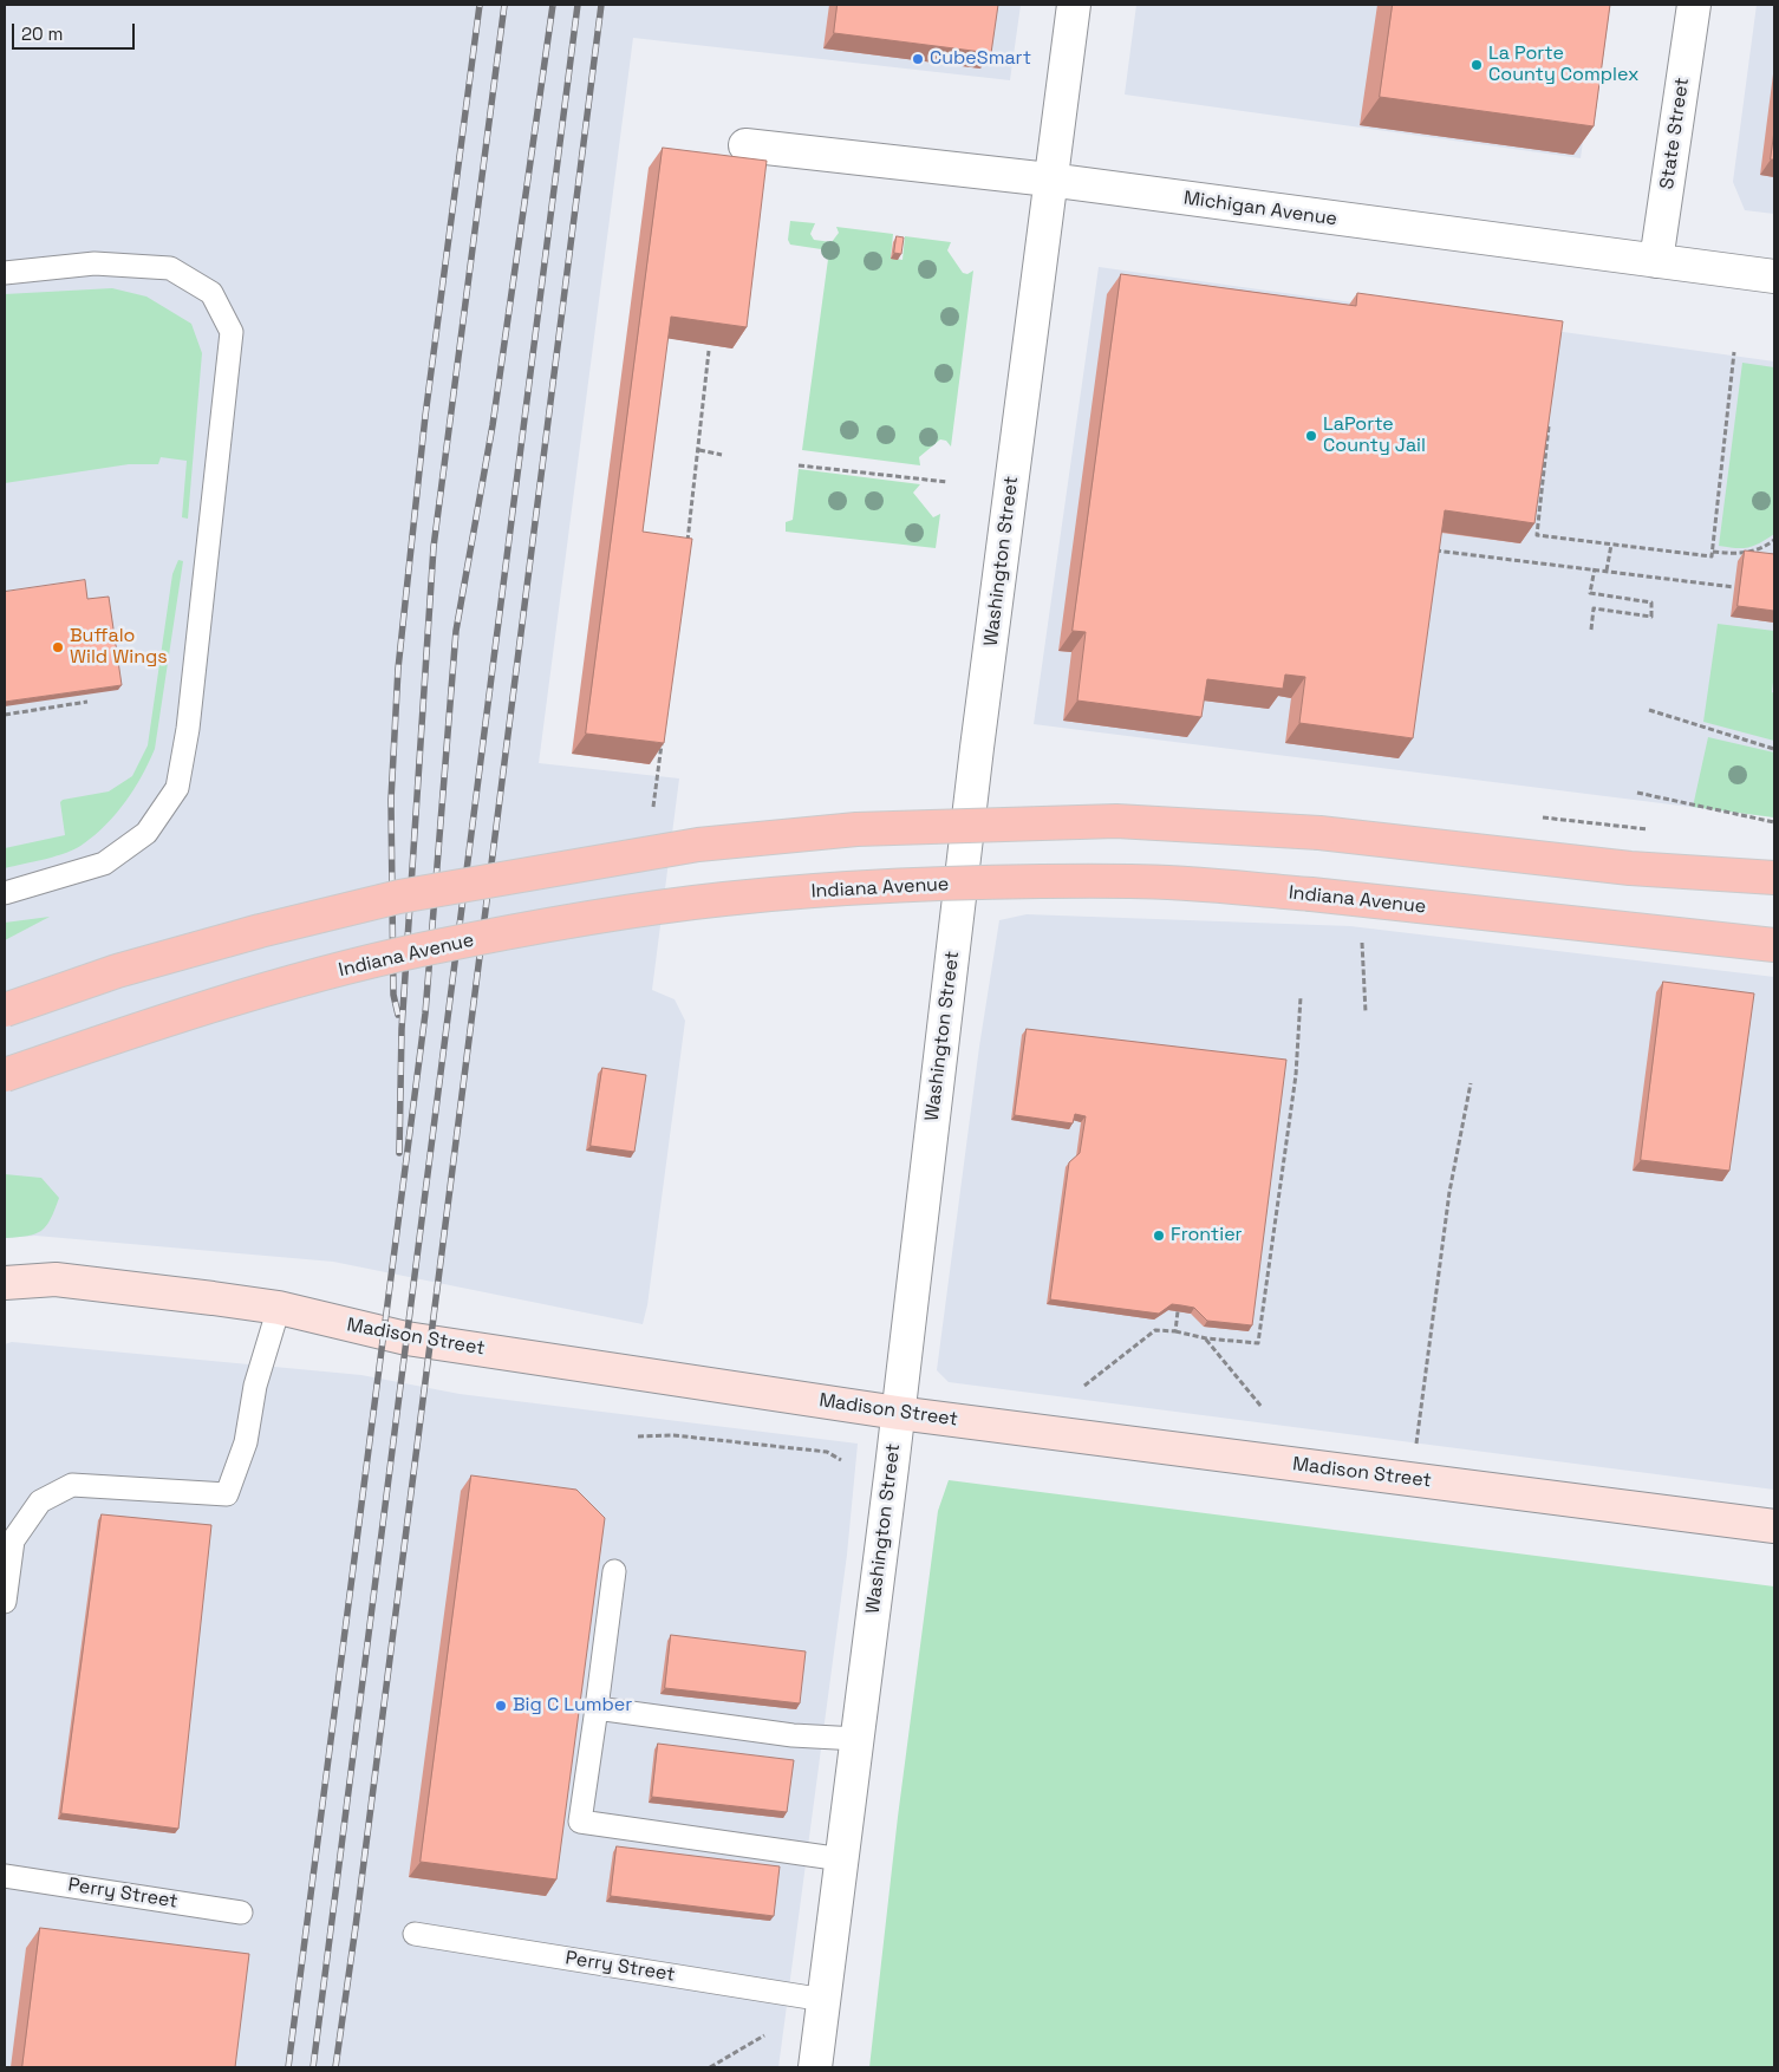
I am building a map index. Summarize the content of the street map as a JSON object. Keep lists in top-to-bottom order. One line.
{"streets":{"main road":["Indiana Avenue"],"street":["State Street","Michigan Avenue","Washington Street","Madison Street"],"lane":["Perry Street"]},"crossings":[["State Street","Michigan Avenue"],["Michigan Avenue","Washington Street"],["Washington Street","Madison Street"],["Washington Street","Perry Street"]],"places":["CubeSmart","La Porte County Complex","LaPorte County Jail","Buffalo Wild Wings","Frontier","Big C Lumber"],"scale_bar":"20 m"}
